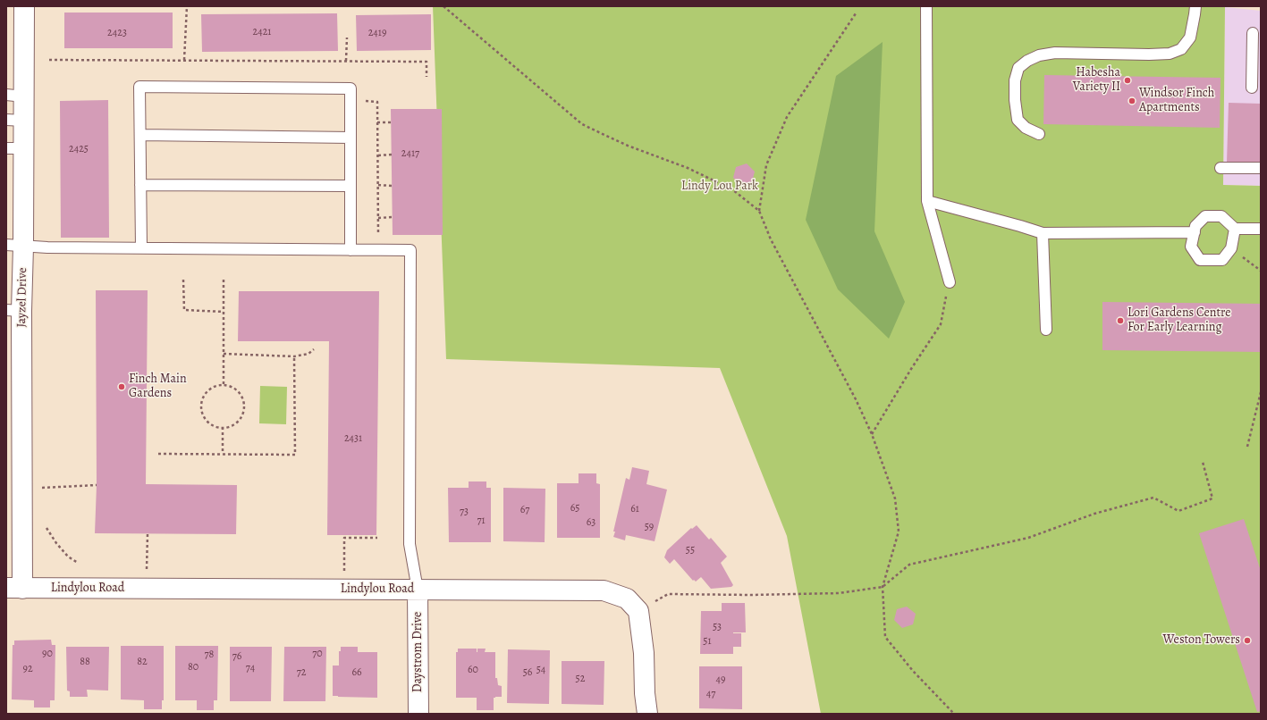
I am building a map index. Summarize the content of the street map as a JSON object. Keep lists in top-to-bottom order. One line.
{"streets":{"street":["Jayzel Drive","Lindylou Road","Daystrom Drive"]},"crossings":[["Jayzel Drive","Lindylou Road"],["Lindylou Road","Daystrom Drive"]],"parks":["Lindy Lou Park"],"places":["Habesha Variety II","Windsor Finch Apartments","Lori Gardens Centre For Early Learning","Finch Main Gardens","Weston Towers"],"house_numbers":["2421","2423","2419","2425","2417","2431","65","61","67","73","71","63","59","55","53","51","90","70","78","76","88","82","80","74","92","60","54","72","66","56","52","49","47"]}
